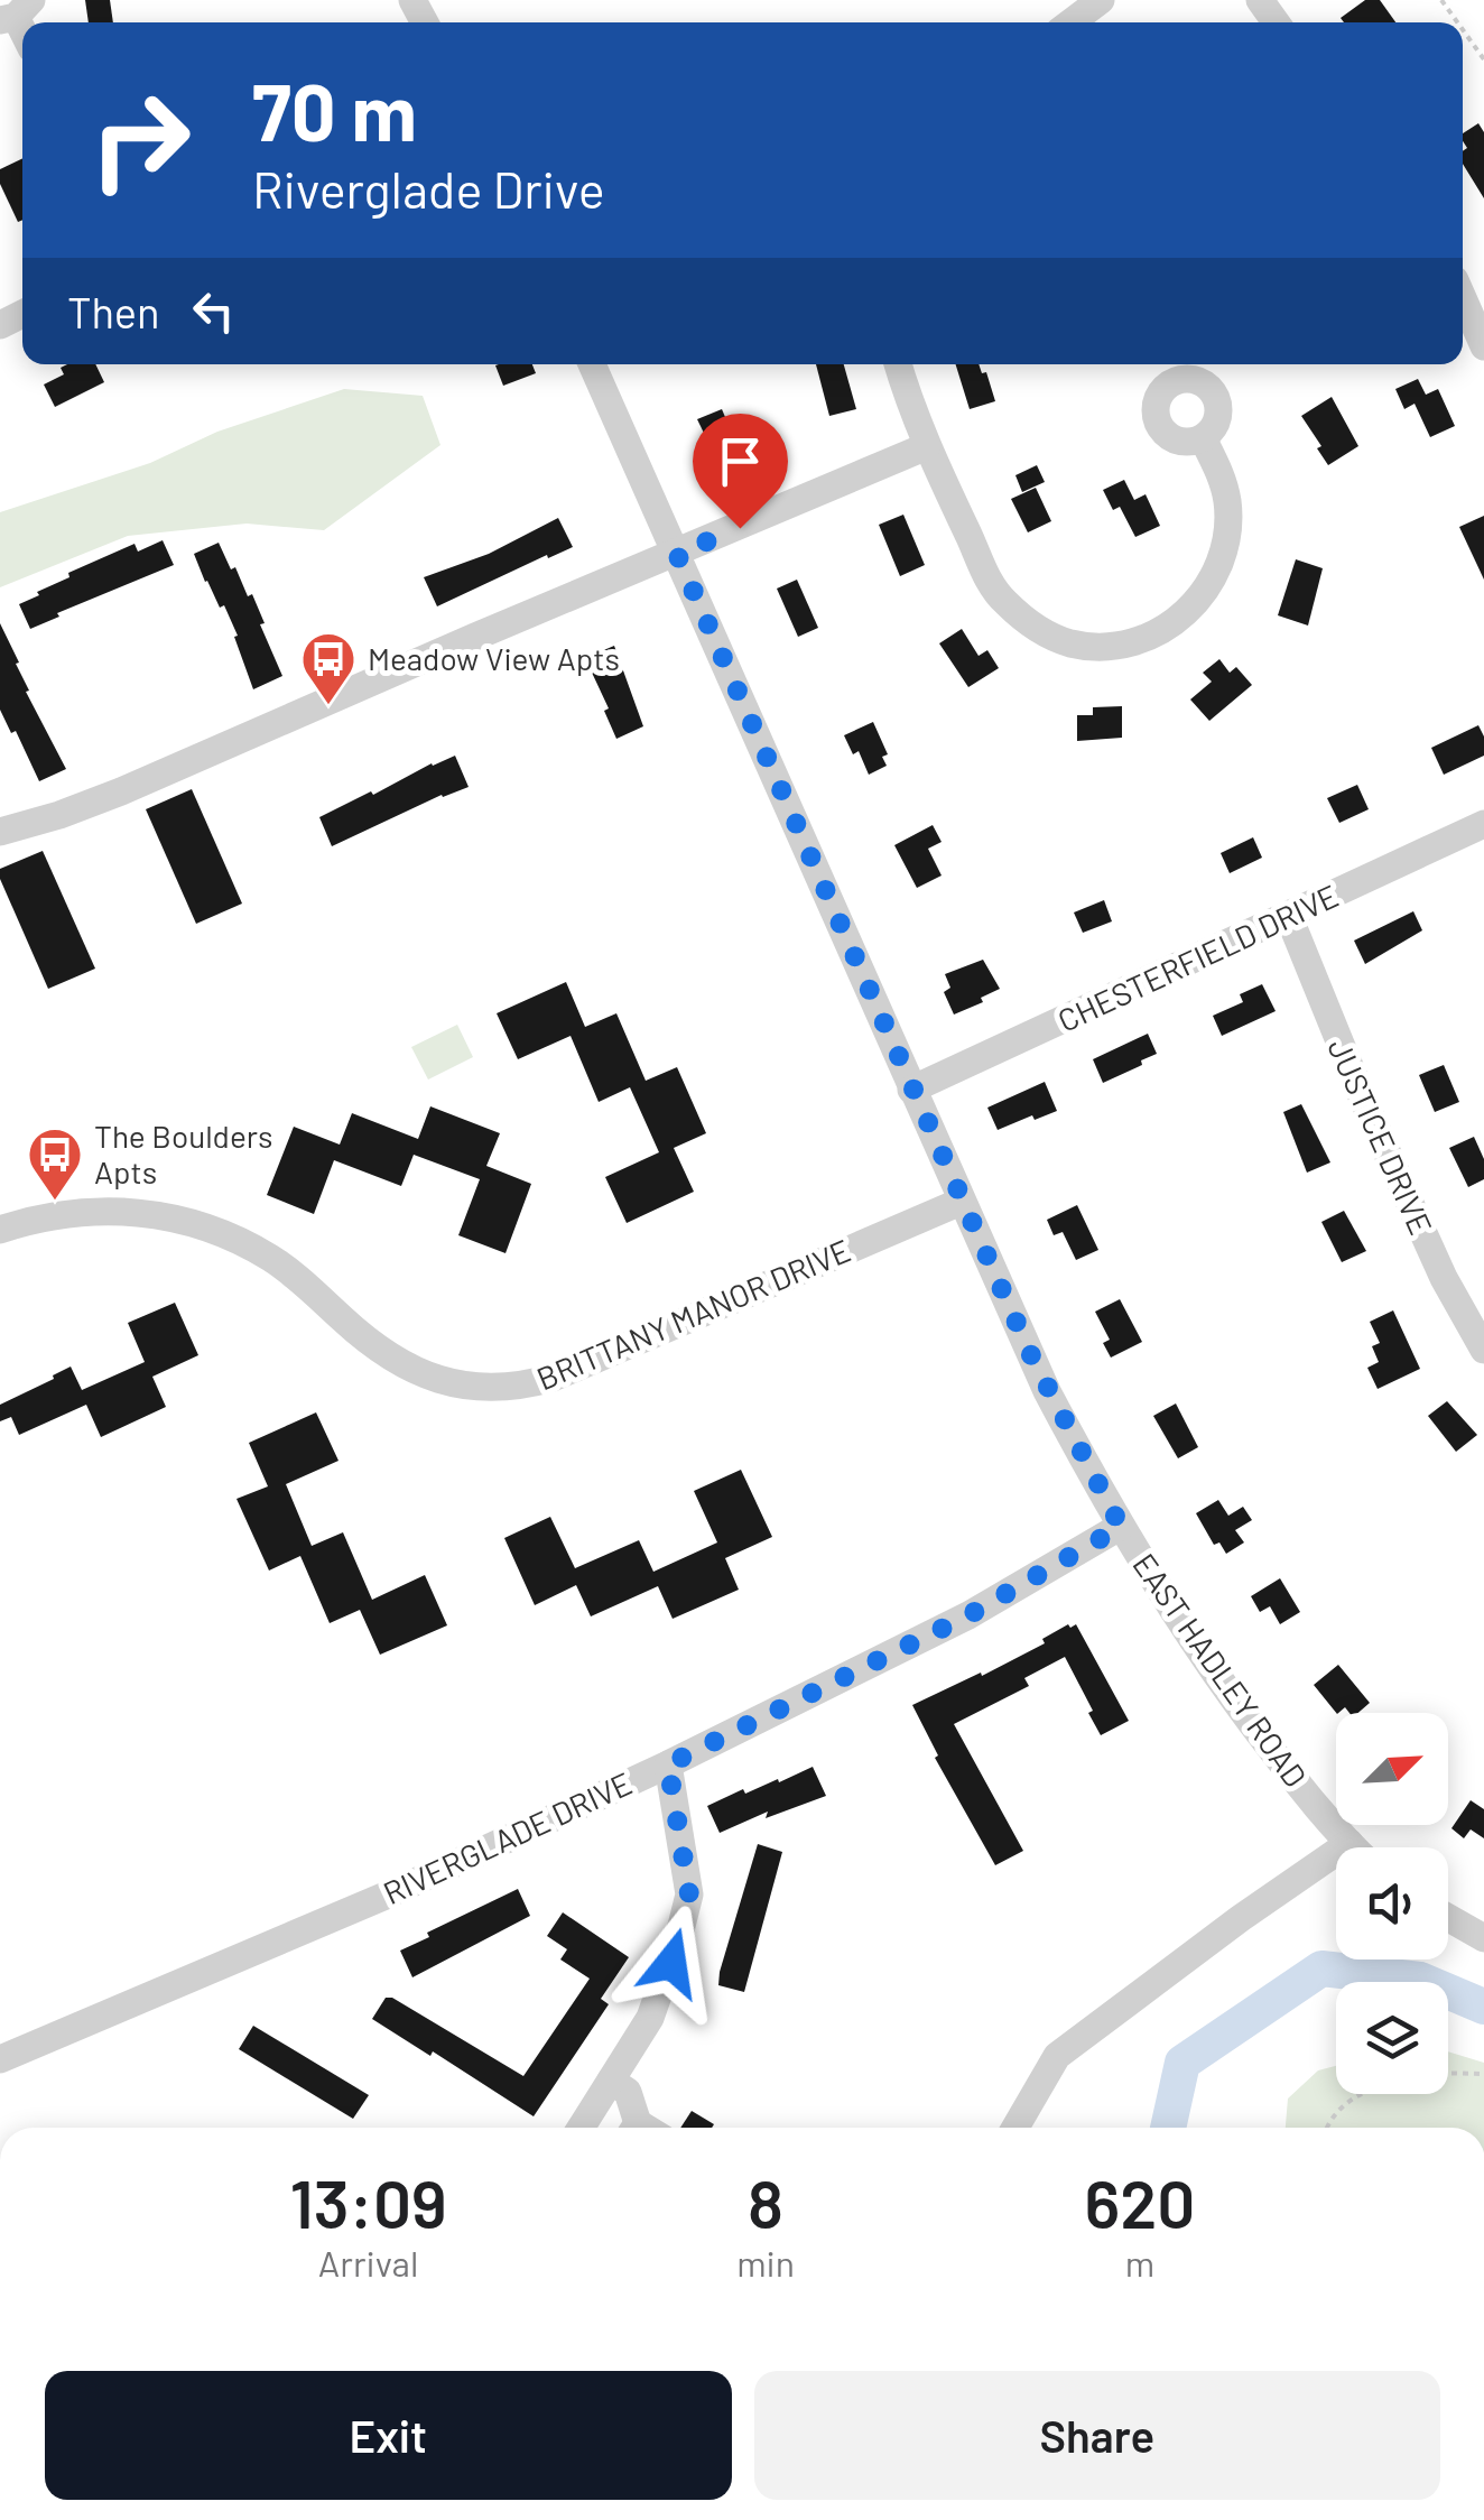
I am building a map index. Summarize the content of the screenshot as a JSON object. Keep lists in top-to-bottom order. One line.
{"streets":{"street":["CHESTERFIELD DRIVE","JUSTICE DRIVE","BRITTANY MANOR DRIVE","EAST HADLEY ROAD","RIVERGLADE DRIVE"]},"crossings":[["CHESTERFIELD DRIVE","JUSTICE DRIVE"],["CHESTERFIELD DRIVE","EAST HADLEY ROAD"],["BRITTANY MANOR DRIVE","EAST HADLEY ROAD"],["EAST HADLEY ROAD","RIVERGLADE DRIVE"]],"places":{"bus stop":["Meadow View Apts","The Boulders Apts"]},"north":"top right","page":{"turn":["70 m","Riverglade Drive"],"then":"Then","eta":["13:09","Arrival","8","min","620","m"],"buttons":["Exit","Share"]}}
